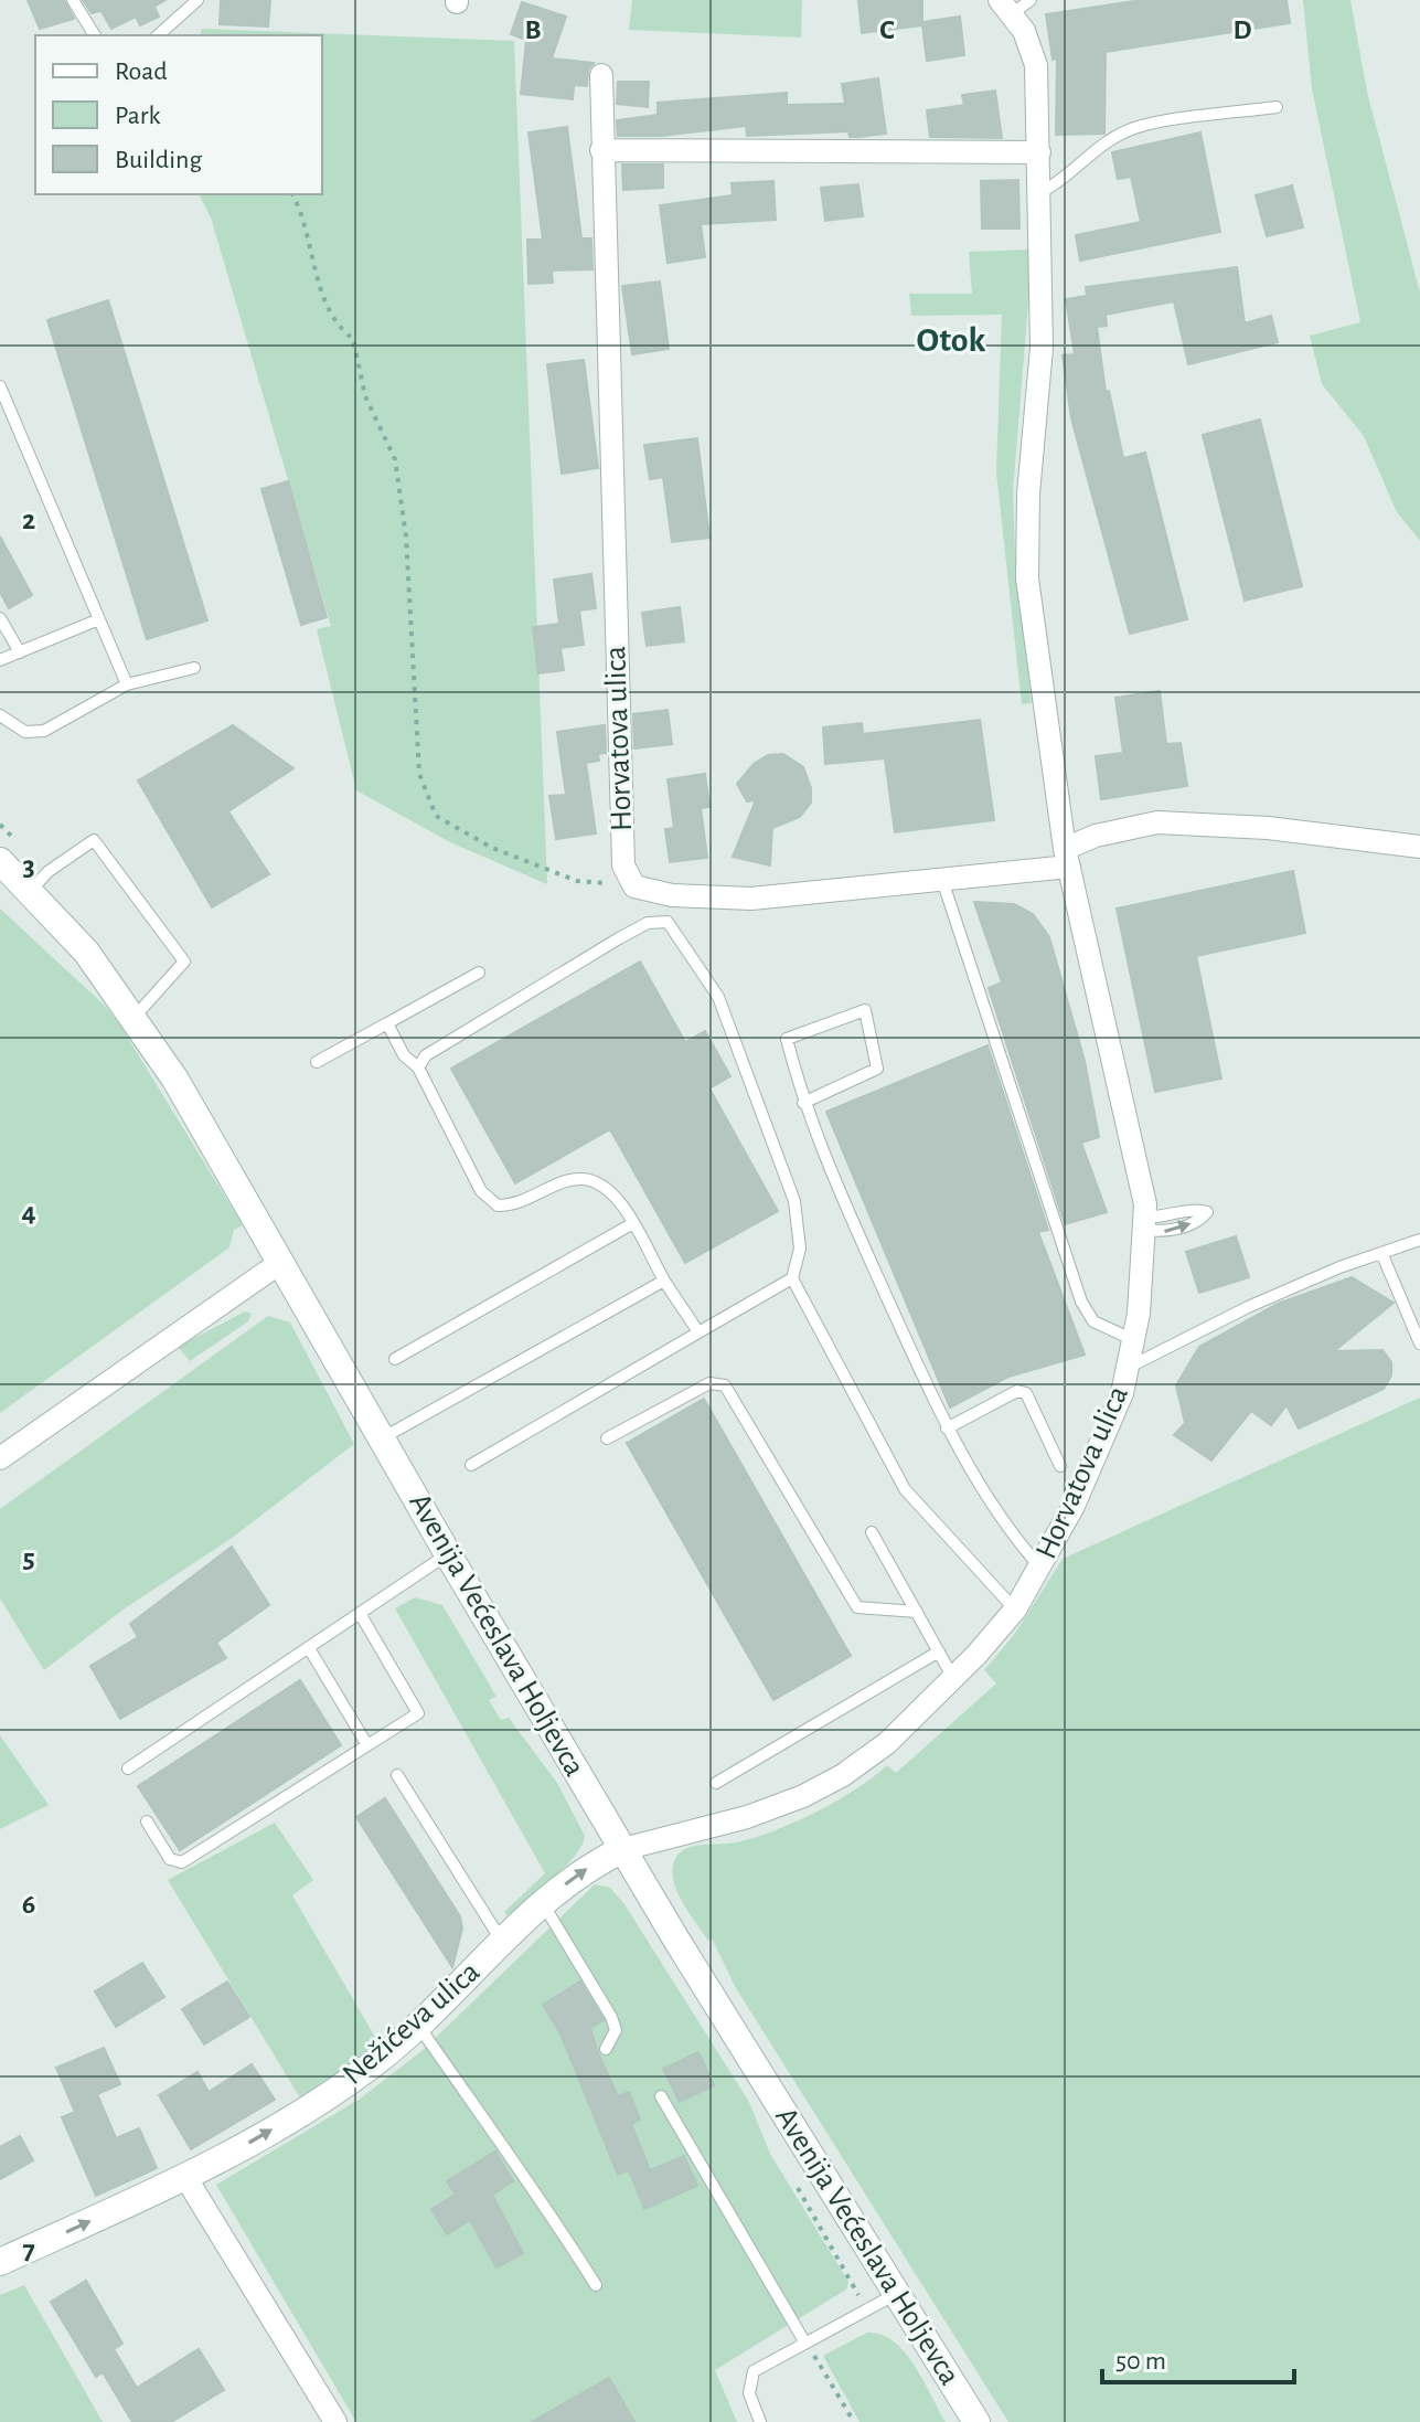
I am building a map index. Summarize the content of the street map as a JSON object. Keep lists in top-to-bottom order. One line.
{"streets":{"street":["Horvatova ulica","Avenija Većeslava Holjevca","Nežićeva ulica"]},"crossings":[["Horvatova ulica","Avenija Većeslava Holjevca"],["Horvatova ulica","Nežićeva ulica"],["Avenija Većeslava Holjevca","Nežićeva ulica"]],"one_way":["Nežićeva ulica"],"districts":["Otok"],"legend":["Road","Park","Building"],"scale_bar":"50 m","grid":{"columns":["B","C","D"],"rows":["2","3","4","5","6","7"]}}
